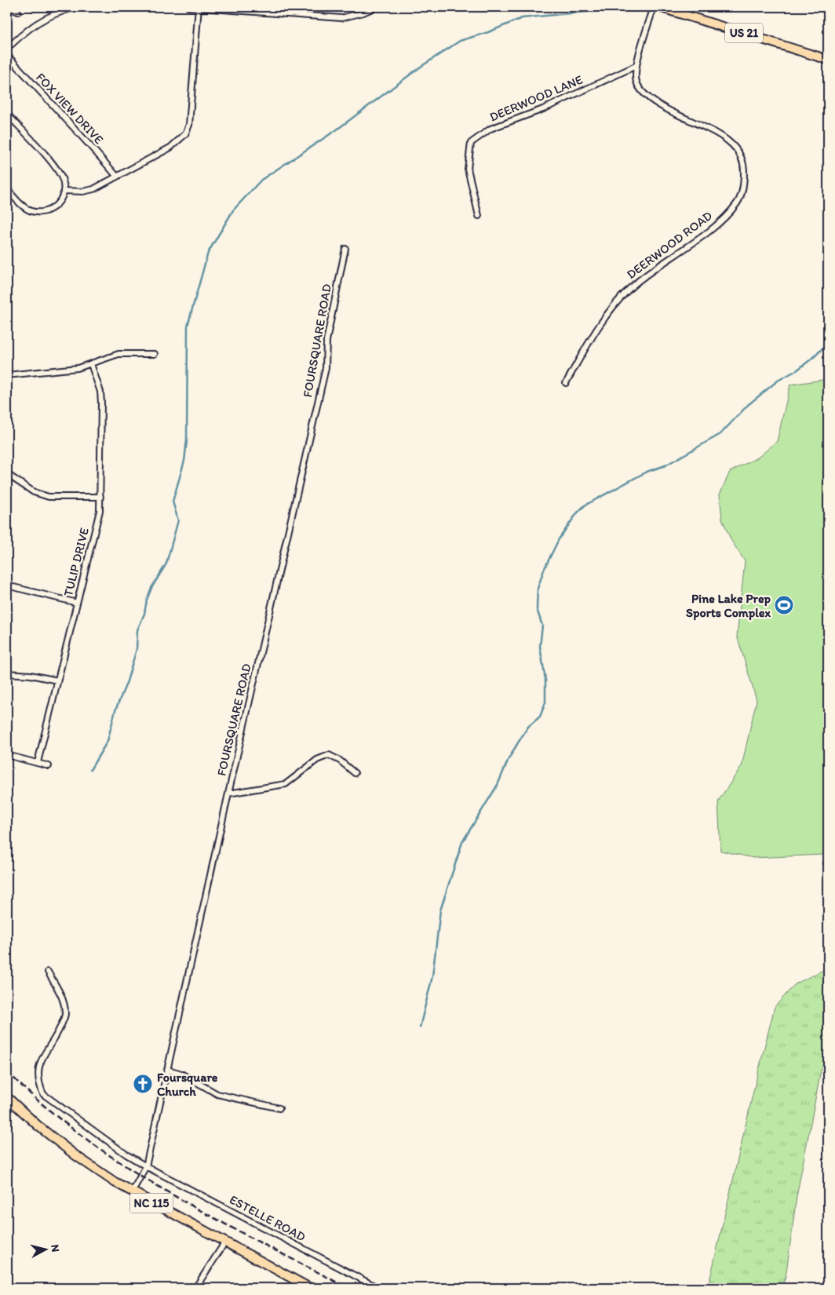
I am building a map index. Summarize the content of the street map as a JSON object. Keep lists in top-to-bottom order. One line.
{"streets":{"main road":["US 21","NC 115"],"street":["DEERWOOD LANE","FOX VIEW DRIVE","DEERWOOD ROAD","FOURSQUARE ROAD","TULIP DRIVE","ESTELLE ROAD"]},"crossings":[["DEERWOOD LANE","DEERWOOD ROAD"],["FOURSQUARE ROAD","NC 115"],["FOURSQUARE ROAD","ESTELLE ROAD"]],"places":{"sports":["Pine Lake Prep Sports Complex"],"church":["Foursquare Church"]},"north":"right"}
